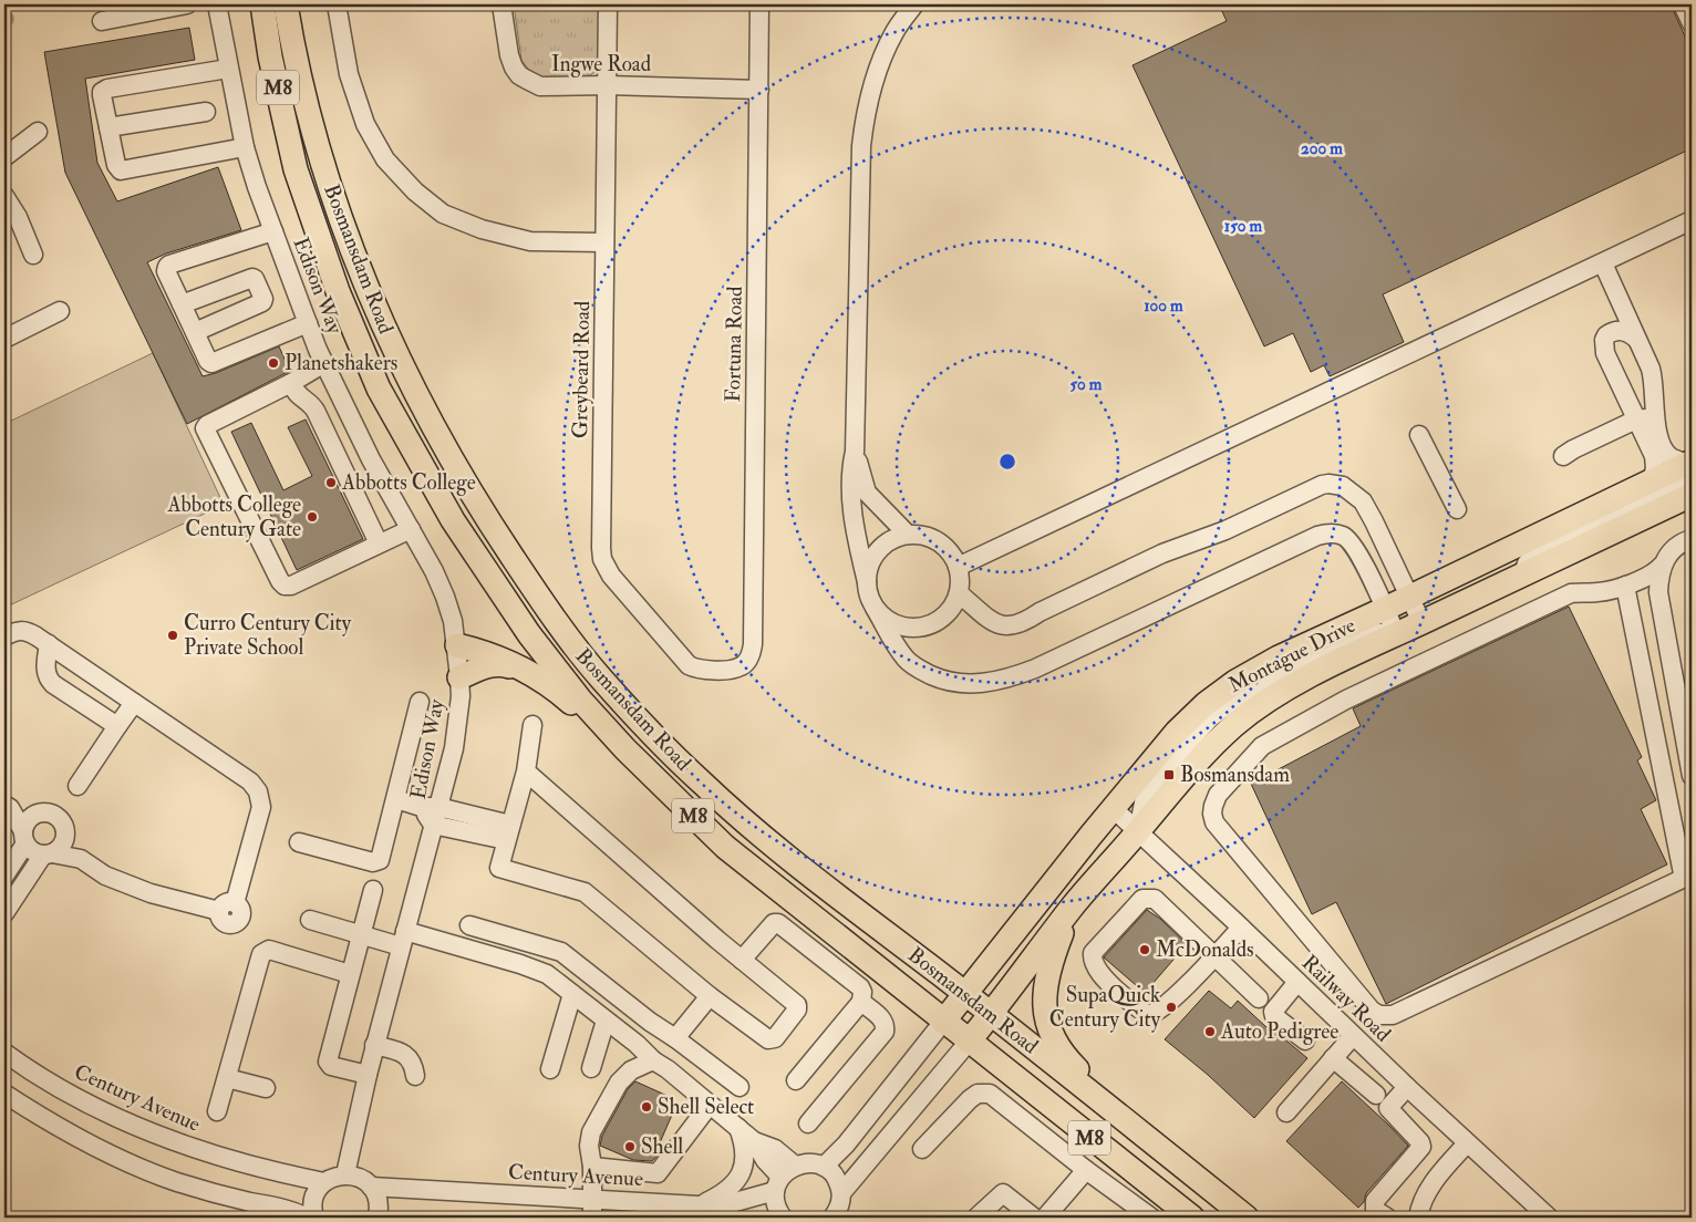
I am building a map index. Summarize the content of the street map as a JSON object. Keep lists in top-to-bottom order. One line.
{"streets":{"main road":["M8","Bosmansdam Road","Montague Drive"],"street":["Ingwe Road","Edison Way","Fortuna Road","Greybeard Road","Railway Road","Century Avenue"]},"crossings":[["Ingwe Road","Fortuna Road"],["Ingwe Road","Greybeard Road"],["Bosmansdam Road","Montague Drive"],["Fortuna Road","Greybeard Road"],["Montague Drive","Railway Road"]],"places":{"other":["Planetshakers","Abbotts College","Abbotts College Century Gate","Curro Century City Private School","McDonalds","SupaQuick Century City","Auto Pedigree","Shell Select","Shell"],"transit":["Bosmansdam"]},"rings":["200 m","150 m","100 m","50 m"]}
